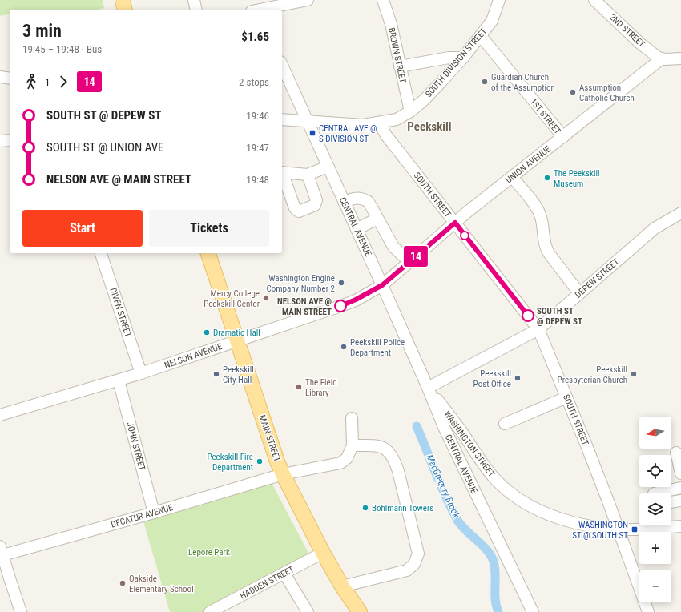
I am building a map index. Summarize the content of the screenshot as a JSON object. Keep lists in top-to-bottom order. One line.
{"streets":{"main road":["MAIN STREET"],"street":["2ND STREET","BROWN STREET","SOUTH DIVISION STREET","1ST STREET","UNION AVENUE","SOUTH STREET","CENTRAL AVENUE","DEPEW STREET","DIVEN STREET","NELSON AVENUE","WASHINGTON STREET","JOHN STREET","DECATUR AVENUE","HADDEN STREET"]},"crossings":[["2ND STREET","UNION AVENUE"],["BROWN STREET","SOUTH DIVISION STREET"],["SOUTH DIVISION STREET","1ST STREET"],["SOUTH DIVISION STREET","SOUTH STREET"],["SOUTH DIVISION STREET","CENTRAL AVENUE"],["1ST STREET","UNION AVENUE"],["UNION AVENUE","SOUTH STREET"],["UNION AVENUE","CENTRAL AVENUE"],["UNION AVENUE","NELSON AVENUE"],["SOUTH STREET","DEPEW STREET"],["SOUTH STREET","WASHINGTON STREET"],["CENTRAL AVENUE","DEPEW STREET"],["CENTRAL AVENUE","NELSON AVENUE"],["CENTRAL AVENUE","WASHINGTON STREET"],["DEPEW STREET","WASHINGTON STREET"],["DIVEN STREET","NELSON AVENUE"],["NELSON AVENUE","MAIN STREET"],["NELSON AVENUE","JOHN STREET"],["MAIN STREET","DECATUR AVENUE"],["MAIN STREET","HADDEN STREET"],["JOHN STREET","DECATUR AVENUE"]],"districts":["Peekskill"],"water":["MacGregory Brook"],"parks":["Lepore Park"],"places":{"other":["Guardian Church of the Assumption","Assumption Catholic Church","The Peekskill Museum","Washington Engine Company Number 2","Mercy College Peekskill Center","NELSON AVE @ MAIN STREET","SOUTH ST @ DEPEW ST","Dramatic Hall","Peekskill Police Department","Peekskill City Hall","Peekskill Presbyterian Church","Peekskill Post Office","The Field Library","Peekskill Fire Department","Bohlmann Towers","Oakside Elementary School"],"transit":["CENTRAL AVE @ S DIVISION ST","WASHINGTON ST @ SOUTH ST"]},"lines":["bus line 14"],"north":"left","page":{"on_map":"14","heading":["3 min","19:45 – 19:48 · Bus","$1.65"],"legs":["1","14","2 stops"],"list":[{"name":"SOUTH ST @ DEPEW ST","value":"19:46"},{"name":"SOUTH ST @ UNION AVE","value":"19:47"},{"name":"NELSON AVE @ MAIN STREET","value":"19:48"}],"buttons":["Start","Tickets"],"map_buttons":["+","−"]}}
